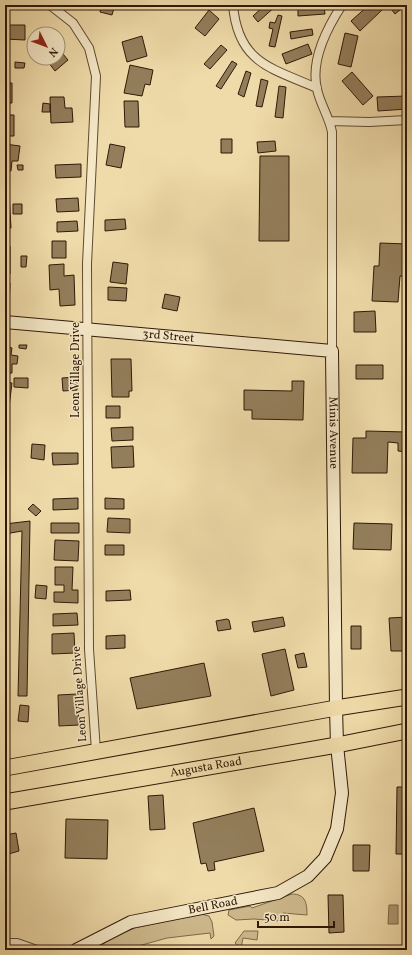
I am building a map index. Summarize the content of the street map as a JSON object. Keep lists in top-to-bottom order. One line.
{"streets":{"highway":["Augusta Road"],"street":["3rd Street","Leon Village Drive","Minis Avenue","Bell Road"]},"crossings":[["3rd Street","Leon Village Drive"],["3rd Street","Minis Avenue"],["Minis Avenue","Augusta Road"],["Minis Avenue","Bell Road"],["Augusta Road","Bell Road"]],"scale_bar":"50 m","north":"bottom right"}
